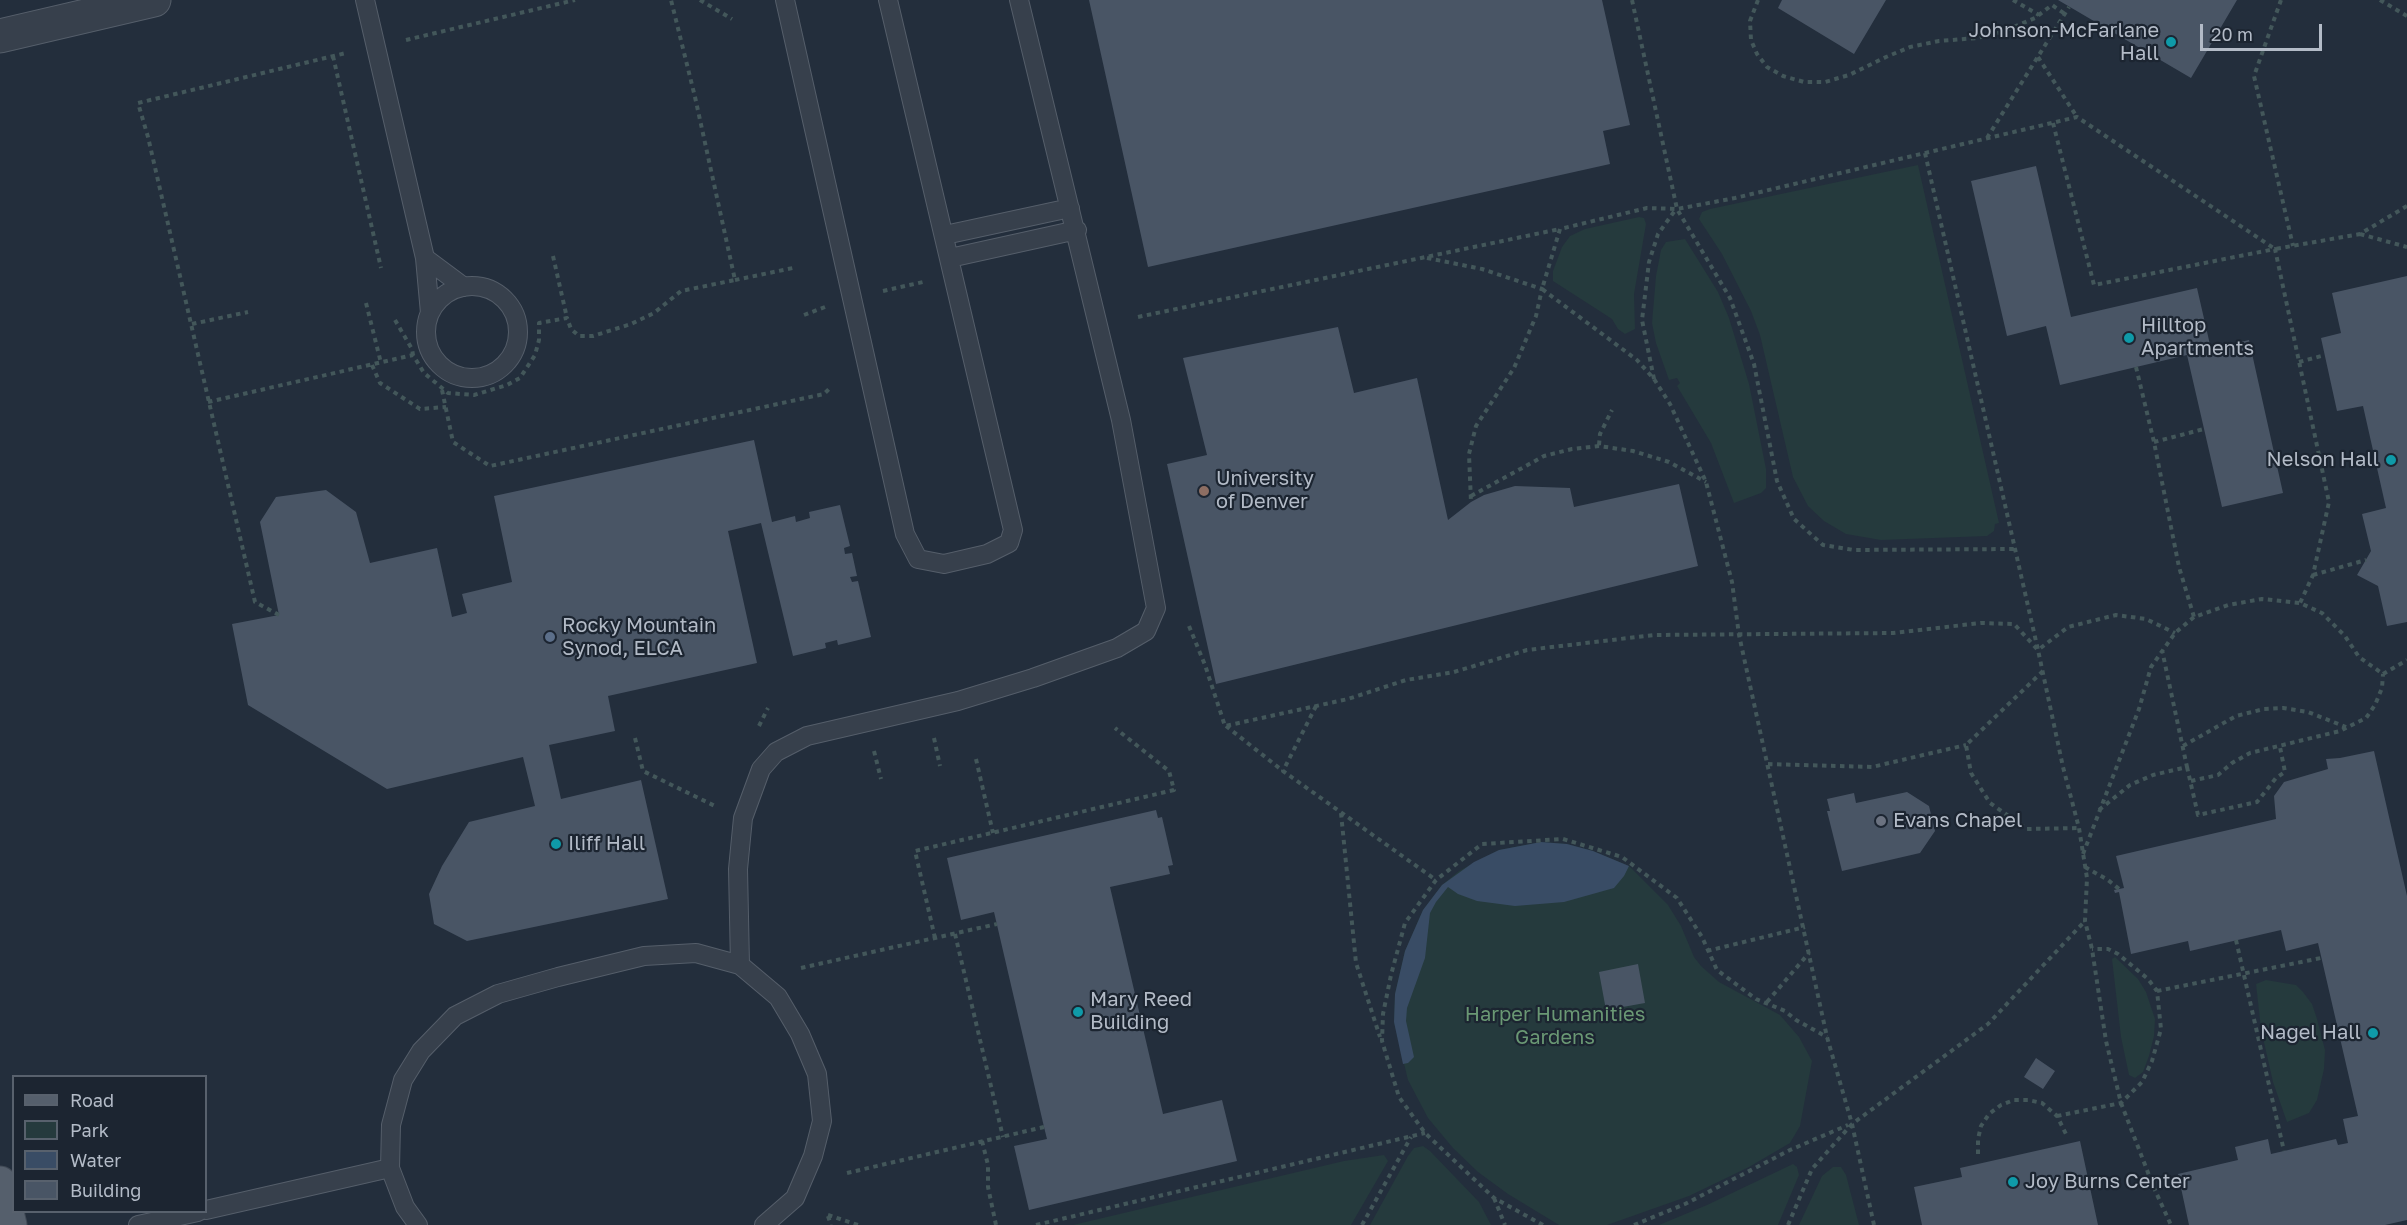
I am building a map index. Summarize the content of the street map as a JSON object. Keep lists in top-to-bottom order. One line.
{"parks":["Harper Humanities Gardens"],"places":["Johnson-McFarlane Hall","Hilltop Apartments","Nelson Hall","University of Denver","Rocky Mountain Synod, ELCA","Evans Chapel","Iliff Hall","Mary Reed Building","Nagel Hall","Joy Burns Center"],"legend":["Road","Park","Water","Building"],"scale_bar":"20 m"}
